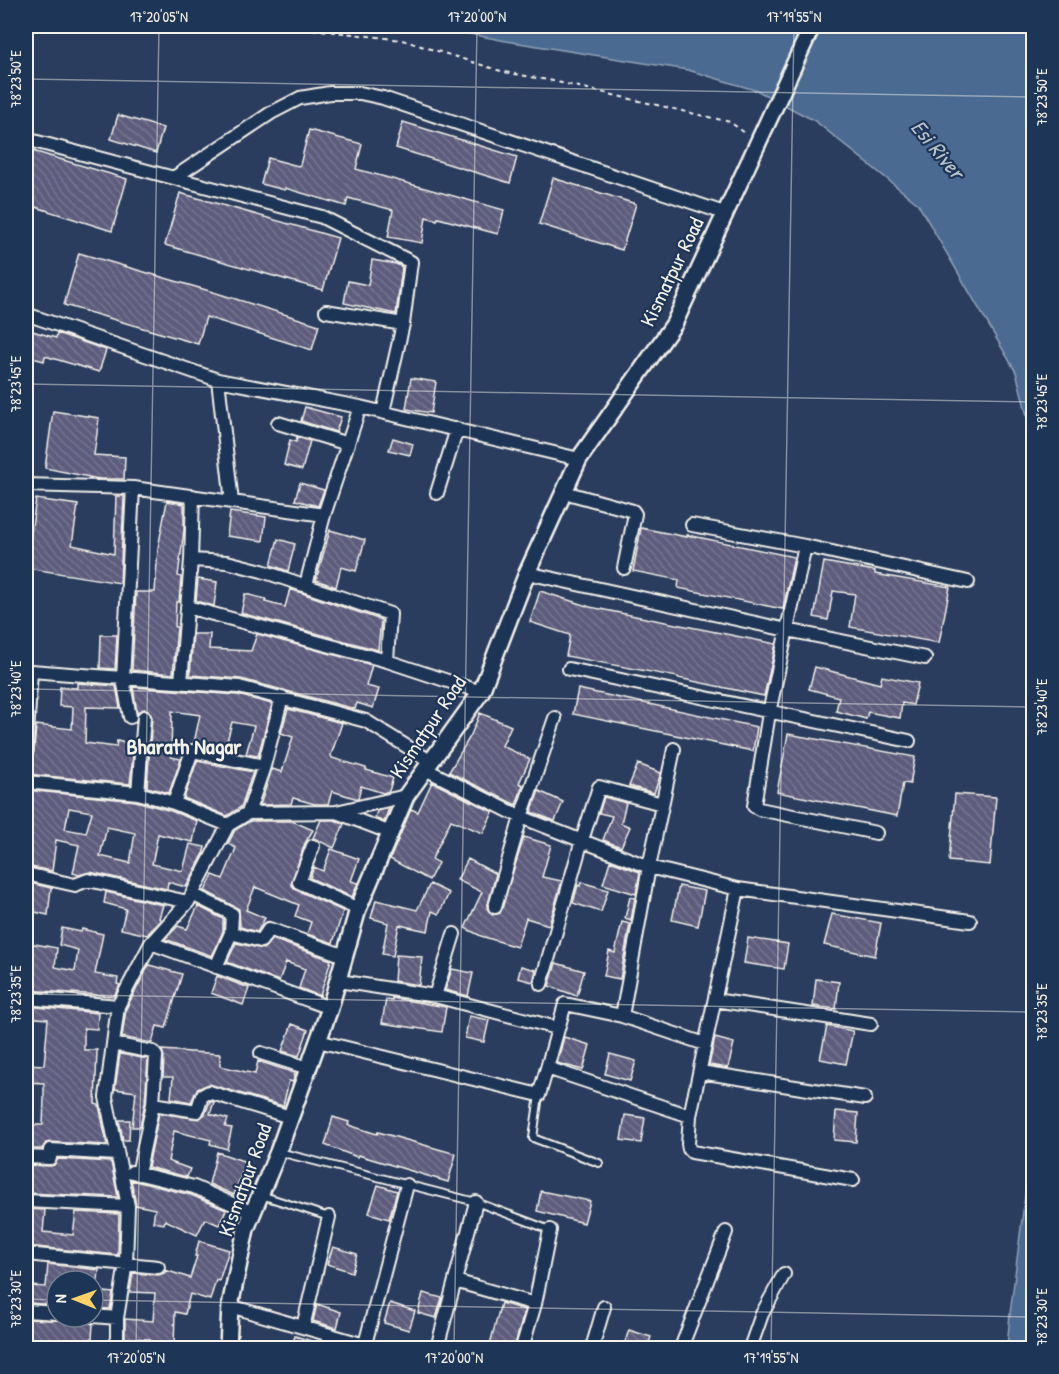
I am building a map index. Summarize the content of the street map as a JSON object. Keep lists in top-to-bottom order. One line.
{"streets":{"street":["Kismatpur Road"]},"districts":["Bharath Nagar"],"water":["Esi River"],"north":"left","coordinates":["17°20'05\"N","17°20'00\"N","17°19'55\"N","78°23'50\"E","78°23'45\"E","78°23'40\"E","78°23'35\"E","78°23'30\"E"]}
